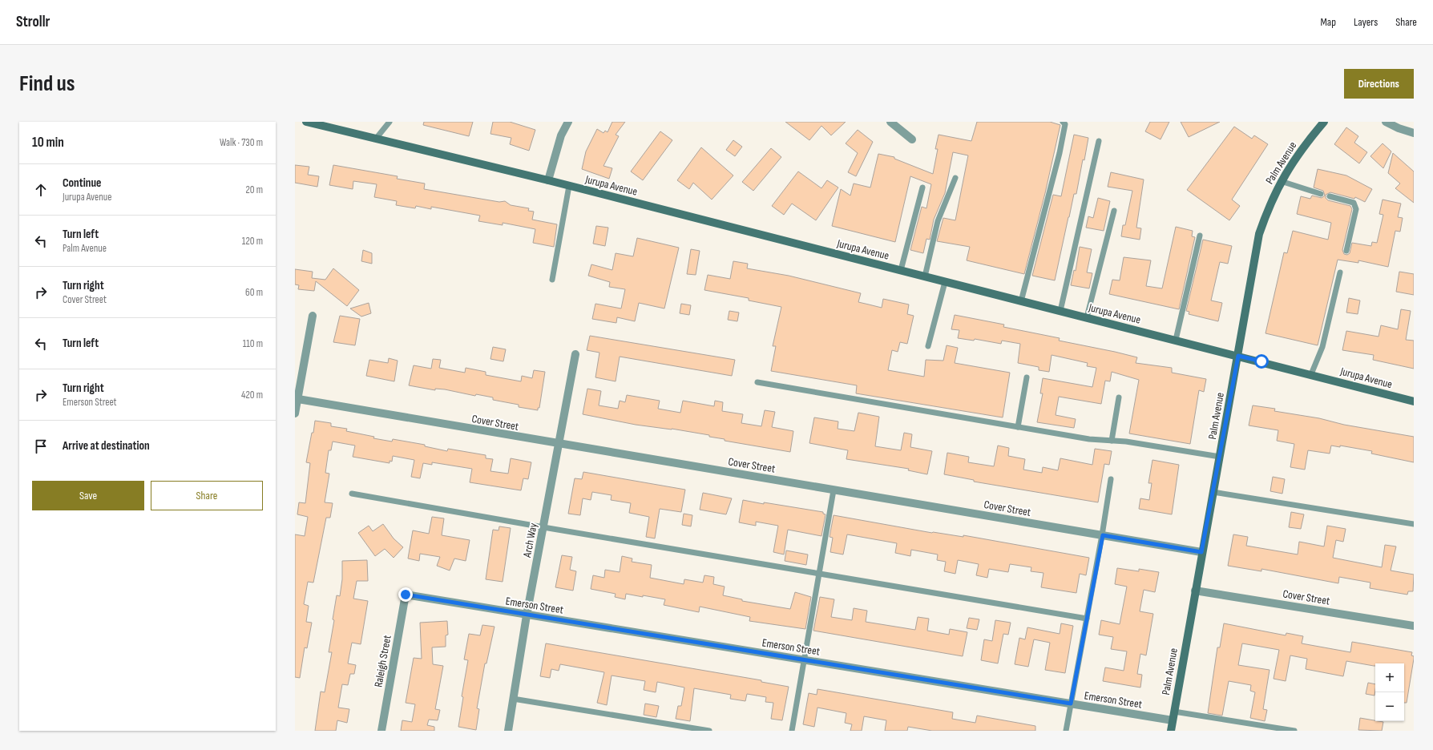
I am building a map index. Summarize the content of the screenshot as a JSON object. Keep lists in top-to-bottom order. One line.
{"streets":{"main road":["Palm Avenue","Jurupa Avenue"],"street":["Cover Street","Arch Way","Emerson Street","Raleigh Street"]},"crossings":[["Palm Avenue","Jurupa Avenue"],["Palm Avenue","Cover Street"],["Palm Avenue","Emerson Street"],["Cover Street","Arch Way"],["Arch Way","Emerson Street"],["Emerson Street","Raleigh Street"]],"page":{"header":"Strollr","nav":["Map","Layers","Share"],"buttons":["Directions",["Save","Share"]],"title":"Find us","heading":["10 min","Walk · 730 m"],"list":[["Continue","Jurupa Avenue","20 m"],["Turn left","Palm Avenue","120 m"],["Turn right","Cover Street","60 m"],["Turn left","110 m"],["Turn right","Emerson Street","420 m"],"Arrive at destination"],"map_buttons":["+","−"]}}
